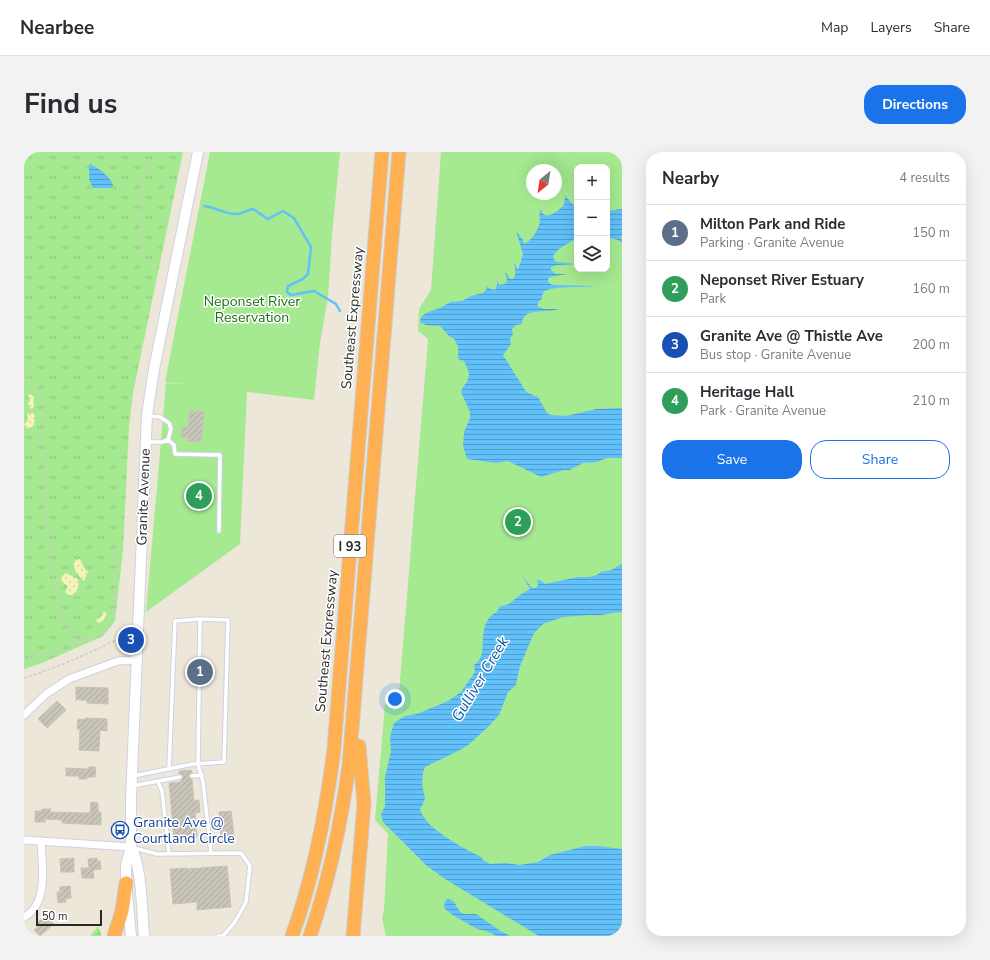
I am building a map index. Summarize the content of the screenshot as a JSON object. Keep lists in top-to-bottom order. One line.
{"streets":{"highway":["Southeast Expressway","I 93"],"main road":["Granite Avenue"]},"water":["Gulliver Creek"],"parks":["Neponset River Reservation"],"places":{"bus stop":["Granite Ave @ Courtland Circle"]},"scale_bar":"50 m","north":"bottom left","page":{"header":"Nearbee","nav":["Map","Layers","Share"],"title":"Find us","buttons":["Directions",["Save","Share"]],"heading":["Nearby","4 results"],"map_buttons":["+","−"],"list":[{"mark":"1","name":"Milton Park and Ride","note":"Parking · Granite Avenue","value":"150 m"},{"mark":"2","name":"Neponset River Estuary","note":"Park","value":"160 m"},{"mark":"3","name":"Granite Ave @ Thistle Ave","note":"Bus stop · Granite Avenue","value":"200 m"},{"mark":"4","name":"Heritage Hall","note":"Park · Granite Avenue","value":"210 m"}],"pins":["4","2","3","1"],"scale":"50 m"}}
